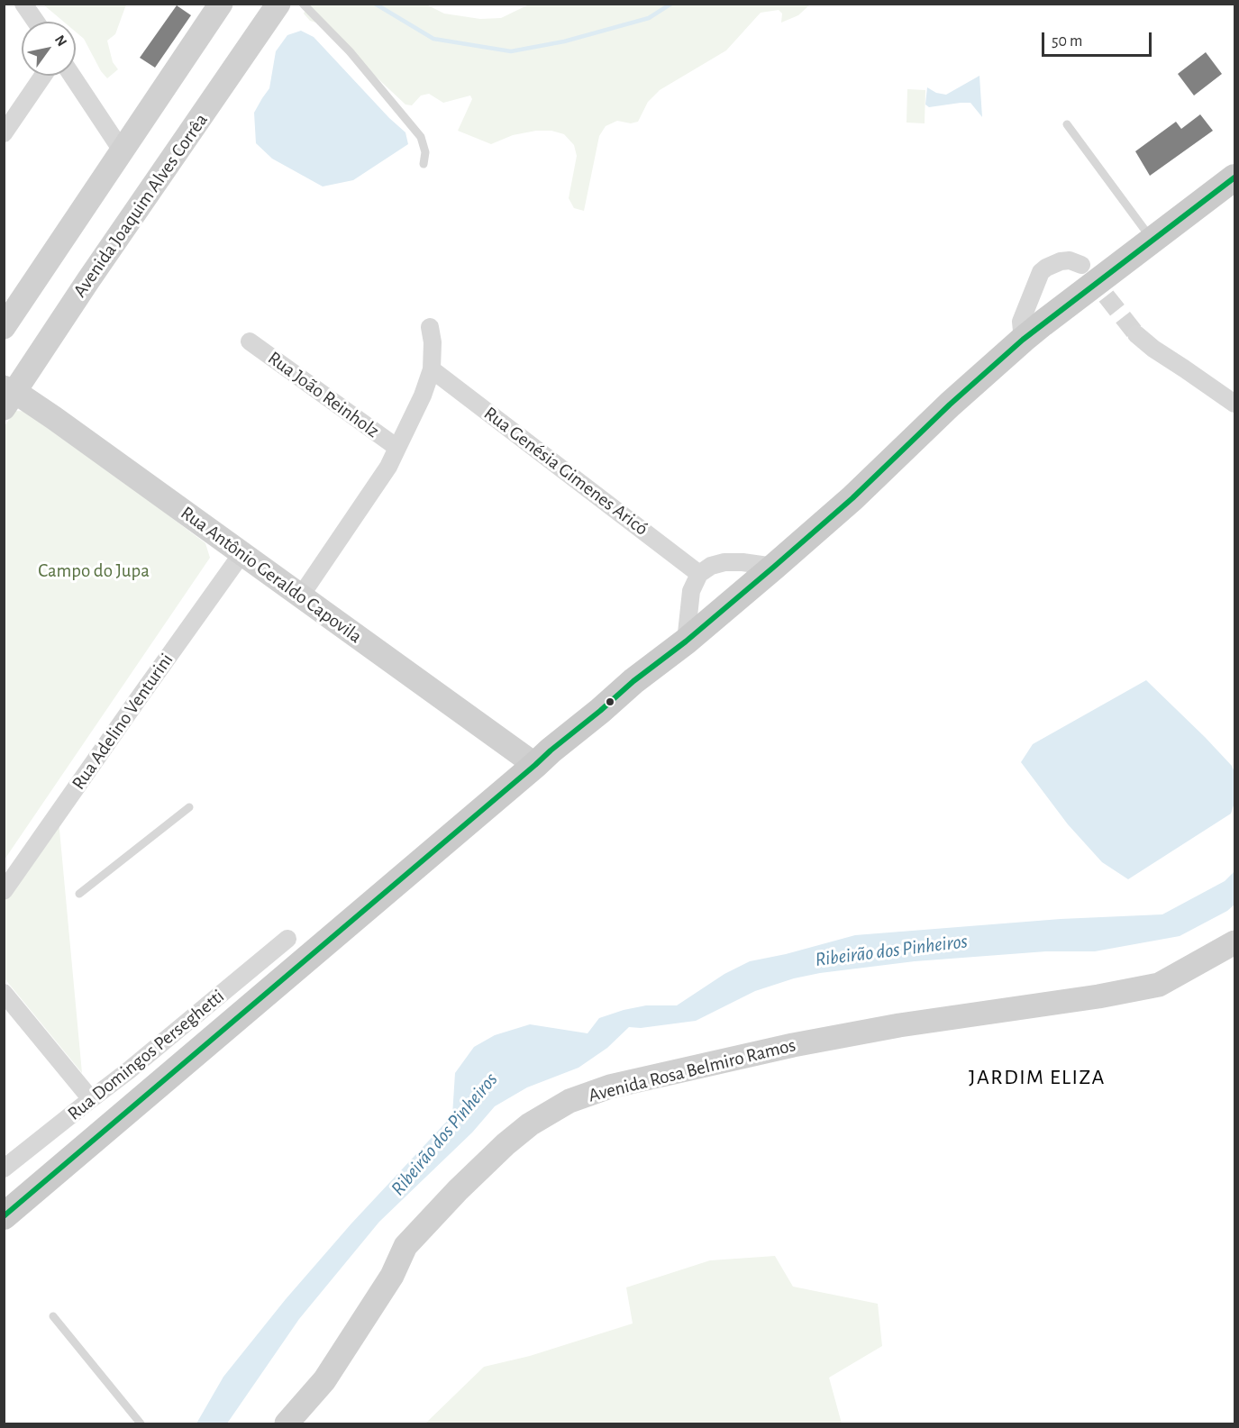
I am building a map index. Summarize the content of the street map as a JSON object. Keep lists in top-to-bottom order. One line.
{"streets":{"main road":["Avenida Joaquim Alves Corrêa","Rua Antônio Geraldo Capovila","Avenida Rosa Belmiro Ramos"],"street":["Rua João Reinholz","Rua Genésia Gimenes Aricó","Rua Adelino Venturini","Rua Domingos Perseghetti"]},"crossings":[["Avenida Joaquim Alves Corrêa","Rua Antônio Geraldo Capovila"],["Rua Antônio Geraldo Capovila","Rua Adelino Venturini"]],"districts":["JARDIM ELIZA"],"water":["Ribeirão dos Pinheiros"],"parks":["Campo do Jupa"],"scale_bar":"50 m","north":"top right"}
